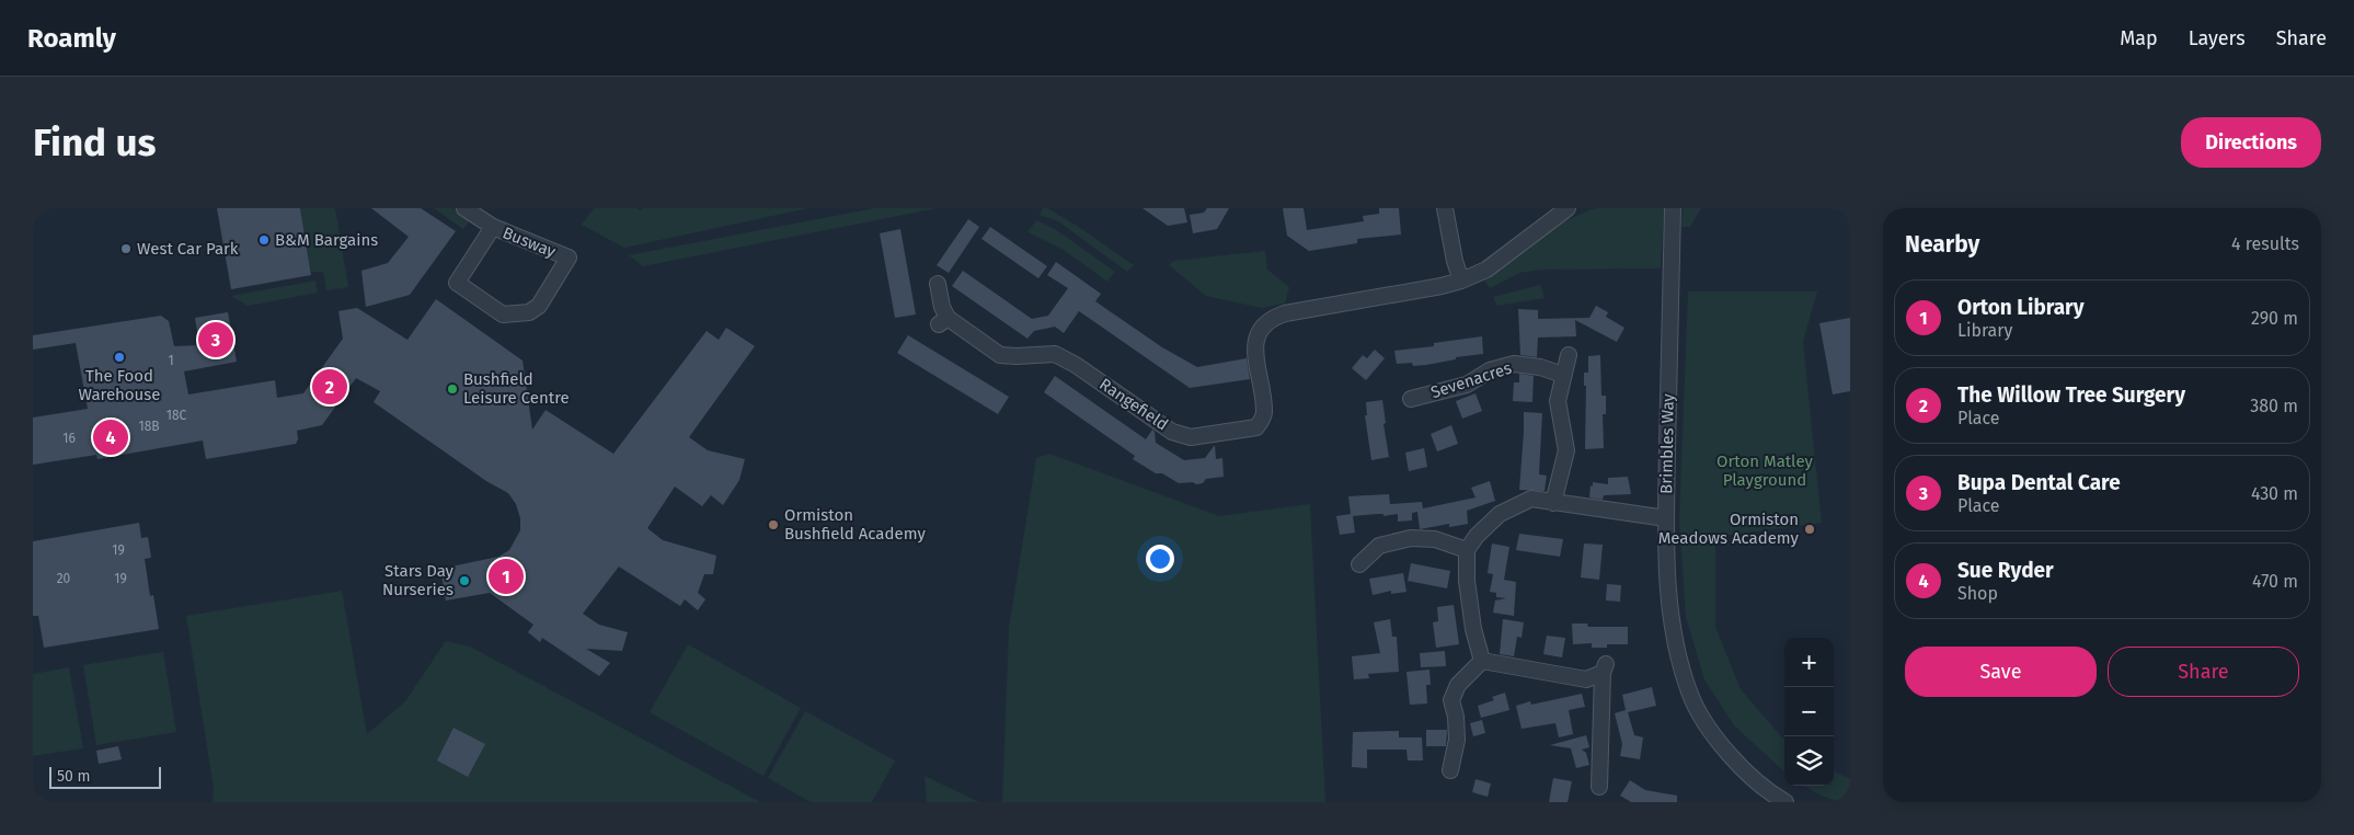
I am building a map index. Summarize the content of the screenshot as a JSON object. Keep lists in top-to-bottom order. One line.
{"streets":{"street":["Busway","Sevenacres","Rangefield","Brimbles Way"]},"parks":["Orton Matley Playground"],"places":["B&M Bargains","West Car Park","The Food Warehouse","Bushfield Leisure Centre","Ormiston Bushfield Academy","Ormiston Meadows Academy","Stars Day Nurseries"],"house_numbers":["1","18C","18B","16","19","20","19"],"scale_bar":"50 m","page":{"header":"Roamly","nav":["Map","Layers","Share"],"buttons":["Directions",["Save","Share"]],"title":"Find us","heading":["Nearby","4 results"],"list":[{"mark":"1","name":"Orton Library","note":"Library","value":"290 m"},{"mark":"2","name":"The Willow Tree Surgery","note":"Place","value":"380 m"},{"mark":"3","name":"Bupa Dental Care","note":"Place","value":"430 m"},{"mark":"4","name":"Sue Ryder","note":"Shop","value":"470 m"}],"pins":["3","2","4","1"],"map_buttons":["+","−"],"scale":"50 m"}}
